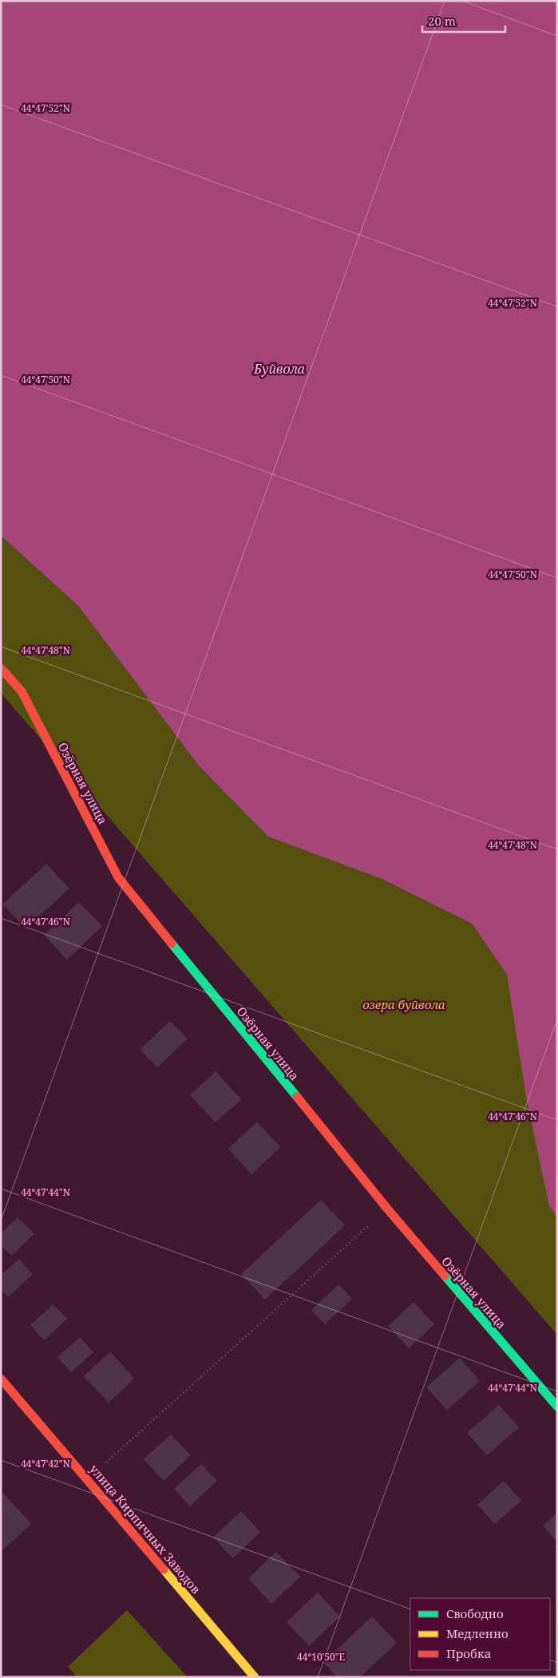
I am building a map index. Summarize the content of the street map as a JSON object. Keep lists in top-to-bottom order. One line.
{"streets":{"street":["Озёрная улица","улица Кирпичных Заводов"]},"water":["Буйвола"],"parks":["озера буйвола"],"legend":["Свободно","Медленно","Пробка"],"scale_bar":"20 m","coordinates":["44°47'52\"N","44°47'50\"N","44°47'48\"N","44°47'46\"N","44°47'44\"N","44°47'42\"N","44°10'50\"E"]}
